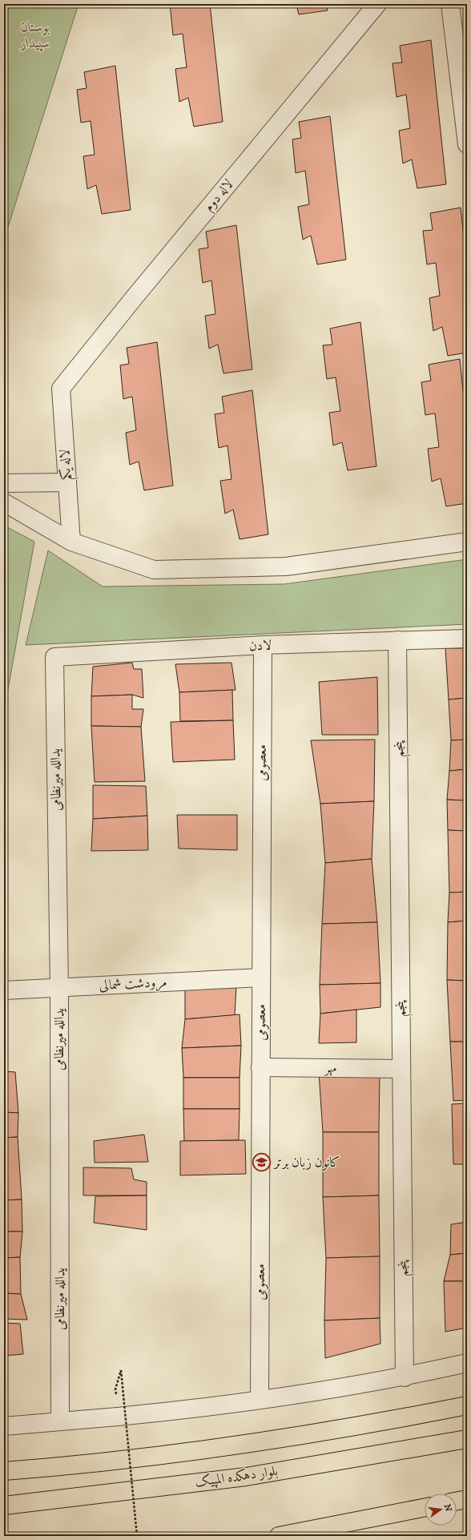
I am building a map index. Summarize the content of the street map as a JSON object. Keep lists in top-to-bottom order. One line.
{"streets":{"main road":["بلوار دهکده المپیک"],"street":["لاله دوم","لاله یکم","لادن","پنجم","معصومی","یدالله میرنظامی","مرودشت شمالی","مهر"]},"crossings":[["لاله دوم","لاله یکم"],["لادن","پنجم"],["لادن","معصومی"],["لادن","یدالله میرنظامی"],["پنجم","مهر"],["معصومی","مرودشت شمالی"],["معصومی","مهر"],["یدالله میرنظامی","مرودشت شمالی"]],"parks":["بوستان سپیدار"],"places":{"school or university":["کانون زبان برتر"]},"north":"right"}
